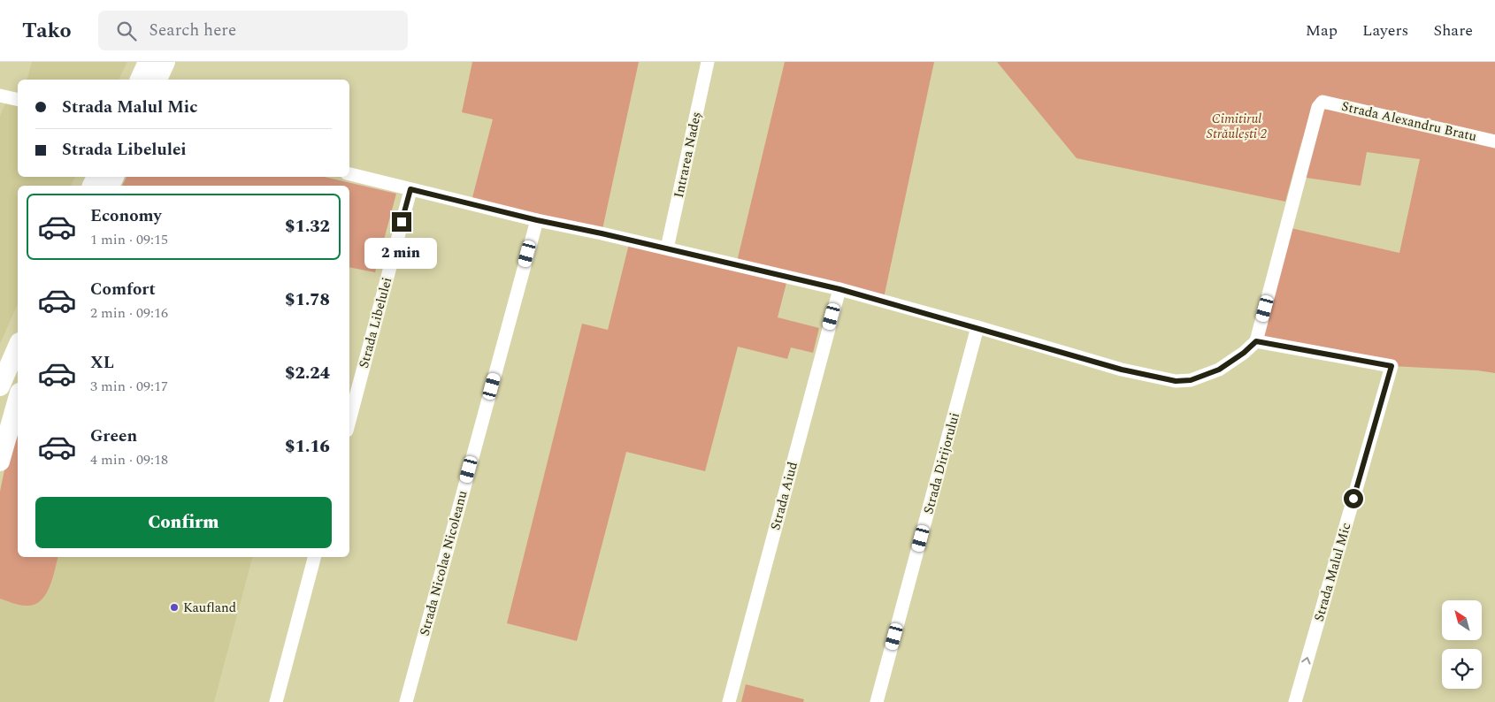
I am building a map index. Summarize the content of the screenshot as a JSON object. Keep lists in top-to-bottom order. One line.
{"streets":{"street":["Strada Alexandru Bratu","Intrarea Nadeș","Strada Libelulei","Strada Dirijorului","Strada Aiud","Strada Nicolae Nicoleanu","Strada Malul Mic"]},"crossings":[["Strada Alexandru Bratu","Strada Malul Mic"]],"parks":["Cimitirul Străulești 2"],"places":["Kaufland"],"north":"top left","page":{"header":"Tako","search":"Search here","nav":["Map","Layers","Share"],"banner":["Strada Malul Mic","Strada Libelulei"],"list":[{"name":"Economy","note":"1 min · 09:15","value":"$1.32"},{"name":"Comfort","note":"2 min · 09:16","value":"$1.78"},{"name":"XL","note":"3 min · 09:17","value":"$2.24"},{"name":"Green","note":"4 min · 09:18","value":"$1.16"}],"bubble":"2 min","buttons":"Confirm"}}
